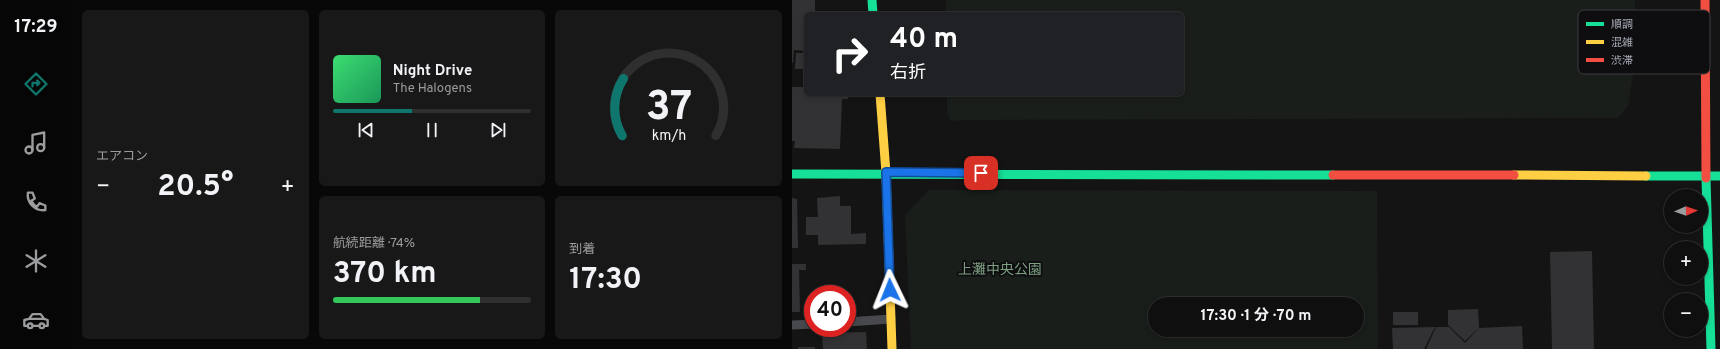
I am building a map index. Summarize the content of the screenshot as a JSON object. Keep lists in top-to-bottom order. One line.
{"parks":["上灘中央公園"],"legend":["順調","混雑","渋滞"],"north":"right","page":{"tabs":"17:29","tile":["エアコン",["航続距離 · 74%","370 km"],["到着","17:30"]],"turn":["40 m","右折"],"song":["Night Drive","The Halogens"],"heat":["−","20.5°","+"],"map_buttons":["+","−"],"limit":"40","trip":"17:30 · 1 分 · 70 m","gauge":["37","km/h"]}}
